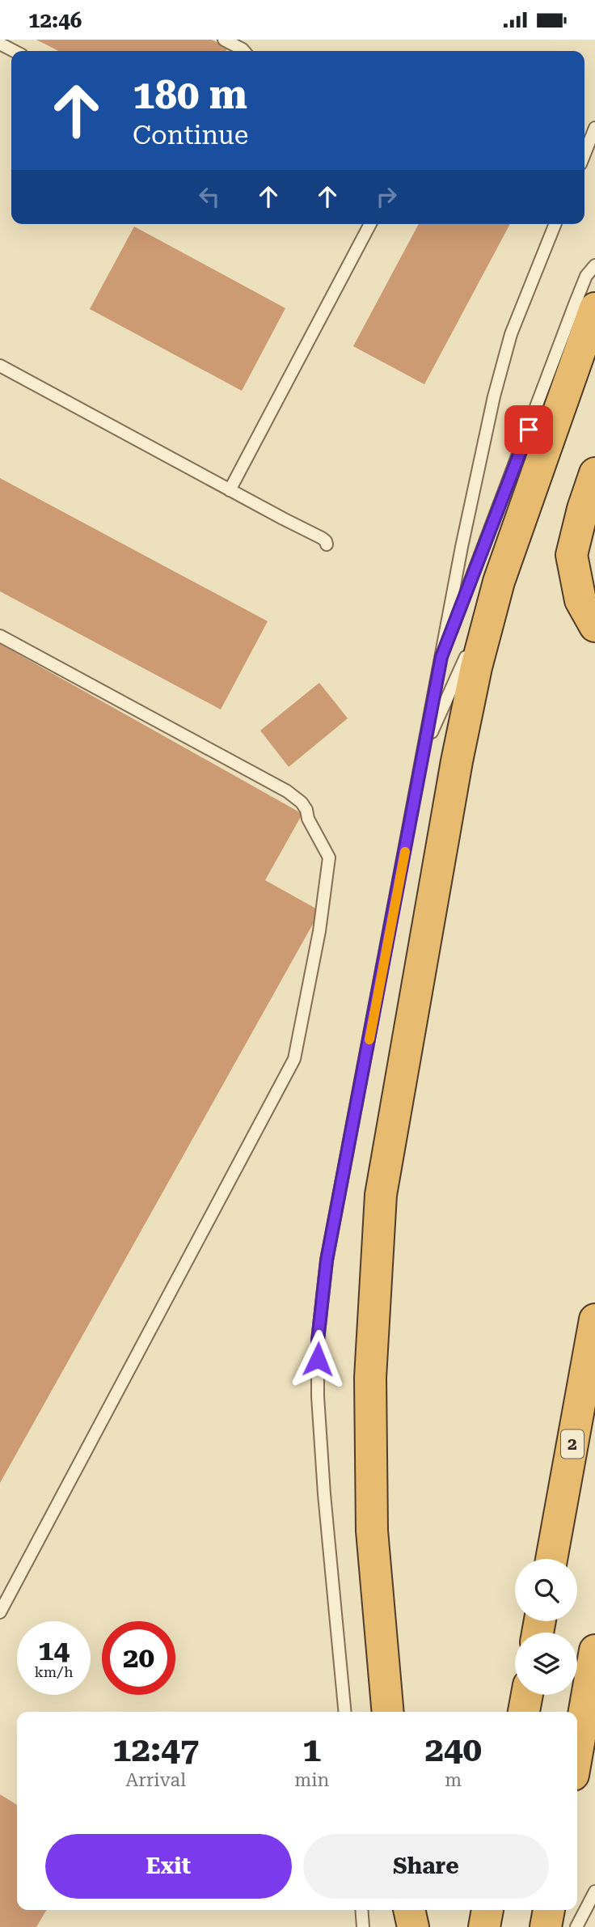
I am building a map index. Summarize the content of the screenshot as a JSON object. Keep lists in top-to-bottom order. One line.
{"streets":{"highway":["2"]},"page":{"status":"12:46","turn":["180 m","Continue"],"speed":"14 km/h","limit":"20","eta":["12:47","Arrival","1","min","240","m"],"buttons":["Exit","Share"]}}
